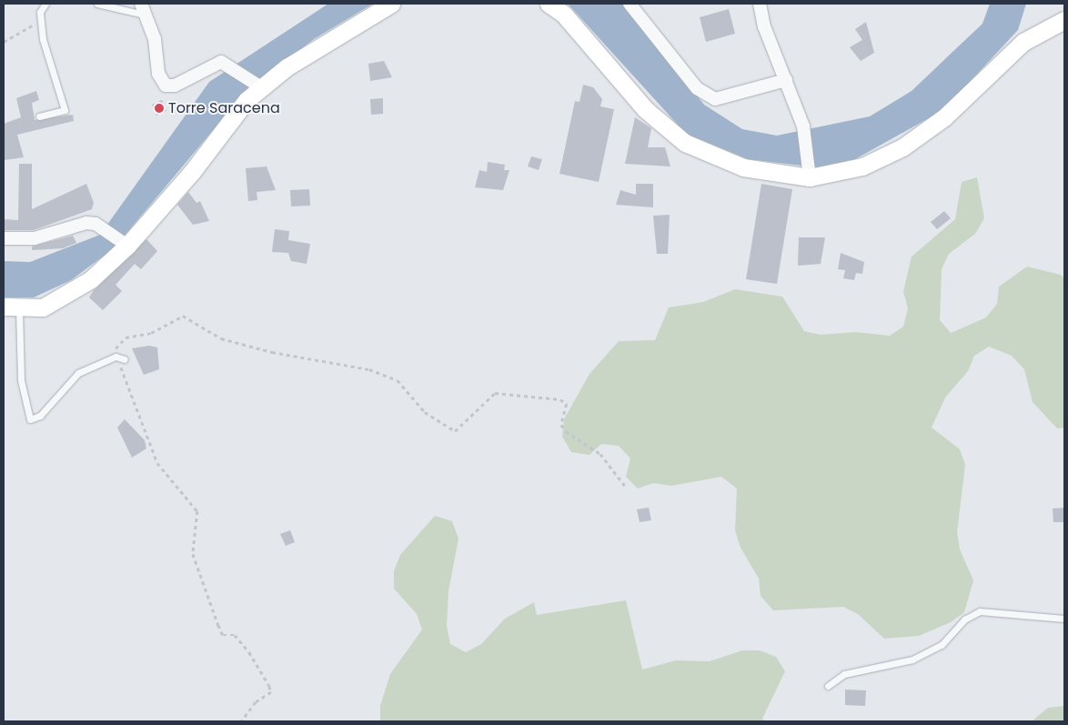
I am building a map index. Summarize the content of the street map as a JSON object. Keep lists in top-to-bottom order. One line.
{"places":["Torre Saracena"]}
